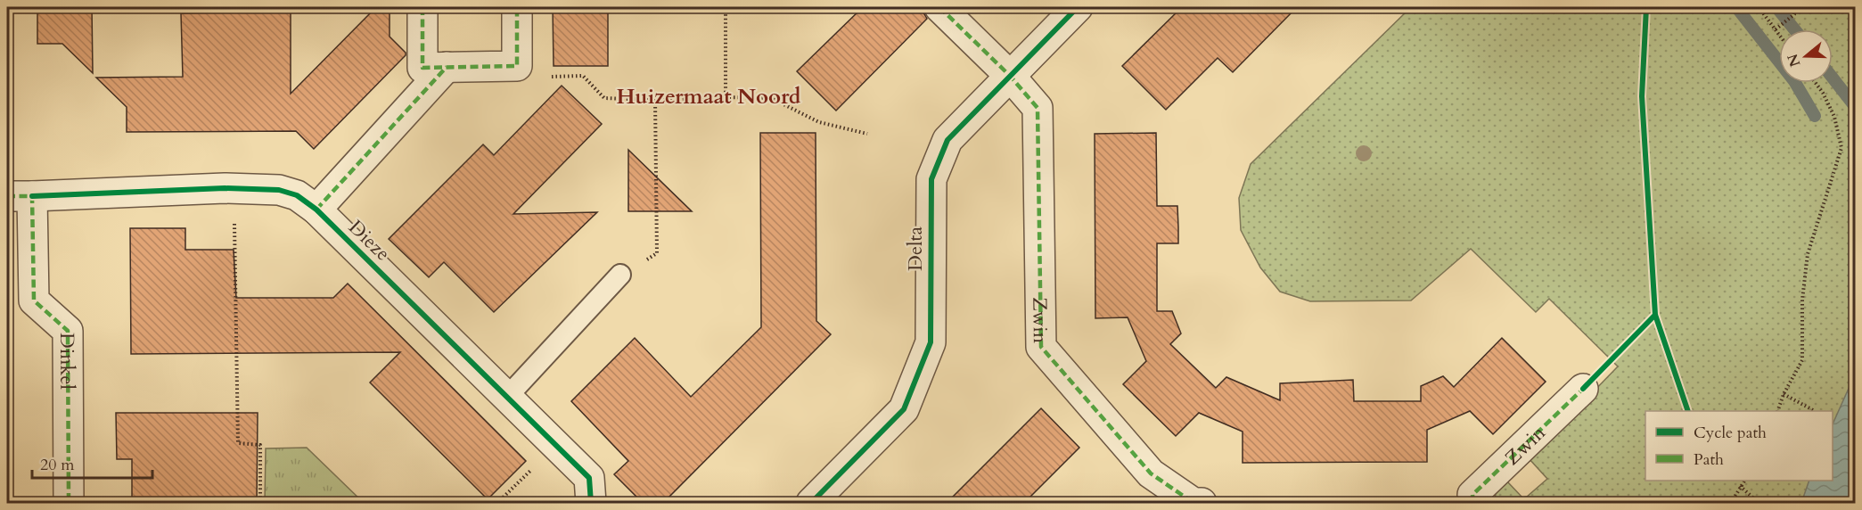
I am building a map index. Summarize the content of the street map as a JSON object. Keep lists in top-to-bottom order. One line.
{"streets":{"street":["Dieze","Delta","Zwin","Dinkel"]},"crossings":[["Dieze","Dinkel"],["Delta","Zwin"]],"districts":["Huizermaat Noord"],"legend":["Cycle path","Path"],"scale_bar":"20 m","north":"left"}
